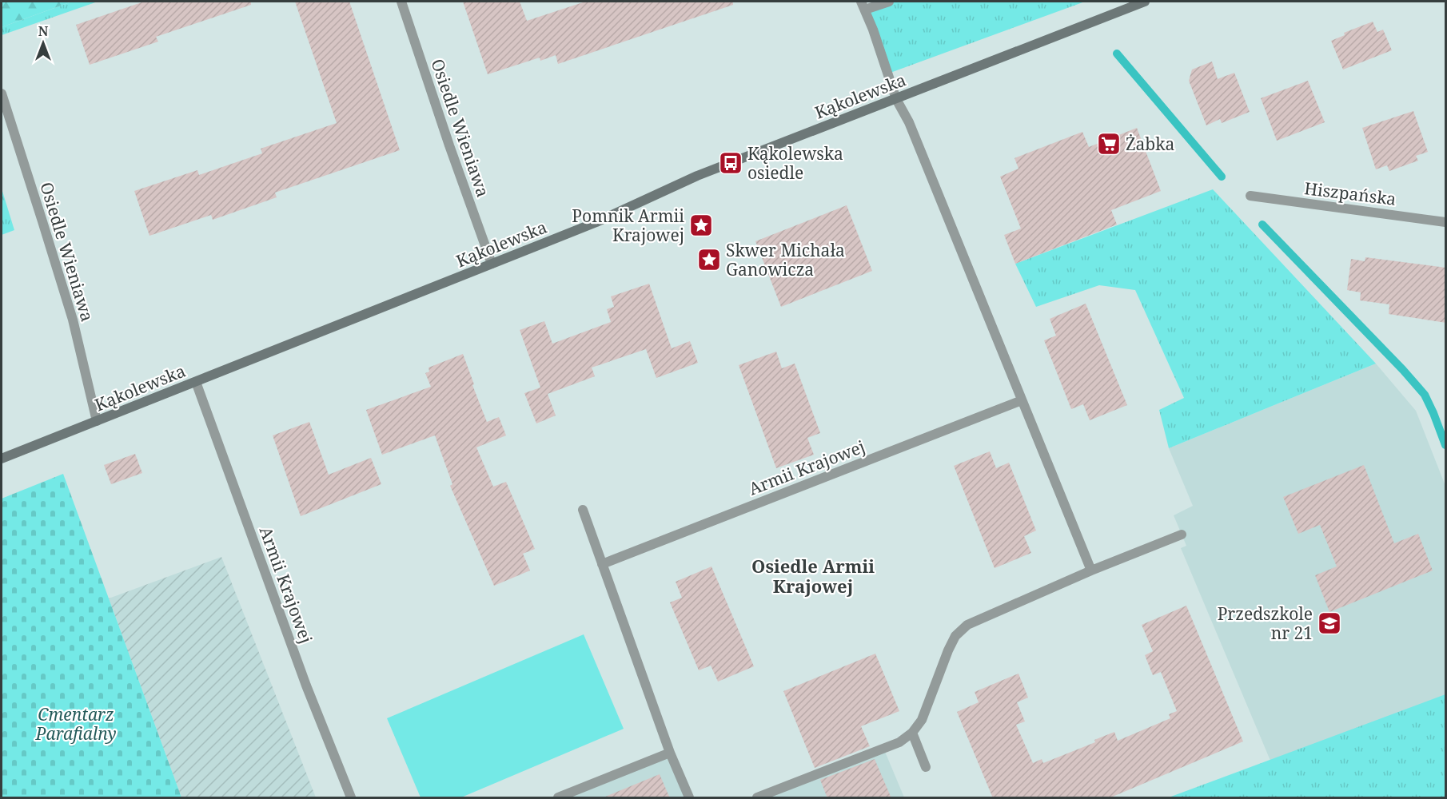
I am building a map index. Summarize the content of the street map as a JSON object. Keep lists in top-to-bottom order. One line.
{"streets":{"street":["Kąkolewska","Osiedle Wieniawa","Hiszpańska","Armii Krajowej"]},"crossings":[["Kąkolewska","Osiedle Wieniawa"],["Kąkolewska","Armii Krajowej"]],"districts":["Osiedle Armii Krajowej"],"parks":["Cmentarz Parafialny"],"places":{"supermarket":["Żabka"],"bus stop":["Kąkolewska osiedle"],"place":["Pomnik Armii Krajowej","Skwer Michała Ganowicza"],"school or university":["Przedszkole nr 21"]},"north":"top"}
